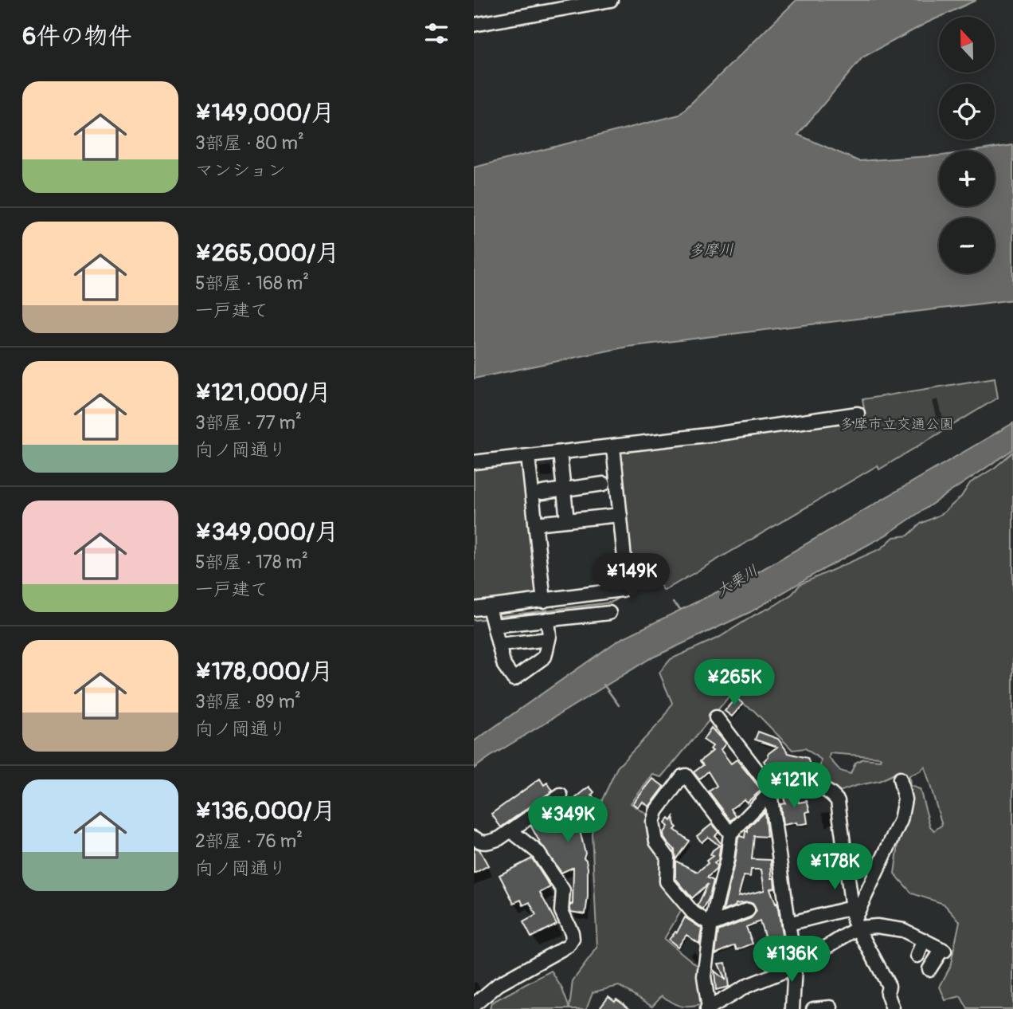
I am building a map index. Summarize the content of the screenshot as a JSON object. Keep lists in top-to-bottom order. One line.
{"water":["多摩川","大栗川"],"parks":["多摩市立交通公園"],"north":"top","page":{"heading":"6件の物件","map_buttons":["+","−"],"list":[{"name":"¥149,000/月","note":"3部屋 · 80 m² · マンション"},{"name":"¥265,000/月","note":"5部屋 · 168 m² · 一戸建て"},{"name":"¥121,000/月","note":"3部屋 · 77 m² · 向ノ岡通り"},{"name":"¥349,000/月","note":"5部屋 · 178 m² · 一戸建て"},{"name":"¥178,000/月","note":"3部屋 · 89 m² · 向ノ岡通り"},{"name":"¥136,000/月","note":"2部屋 · 76 m² · 向ノ岡通り"}],"price":["¥149K","¥265K","¥121K","¥349K","¥178K","¥136K"]}}
